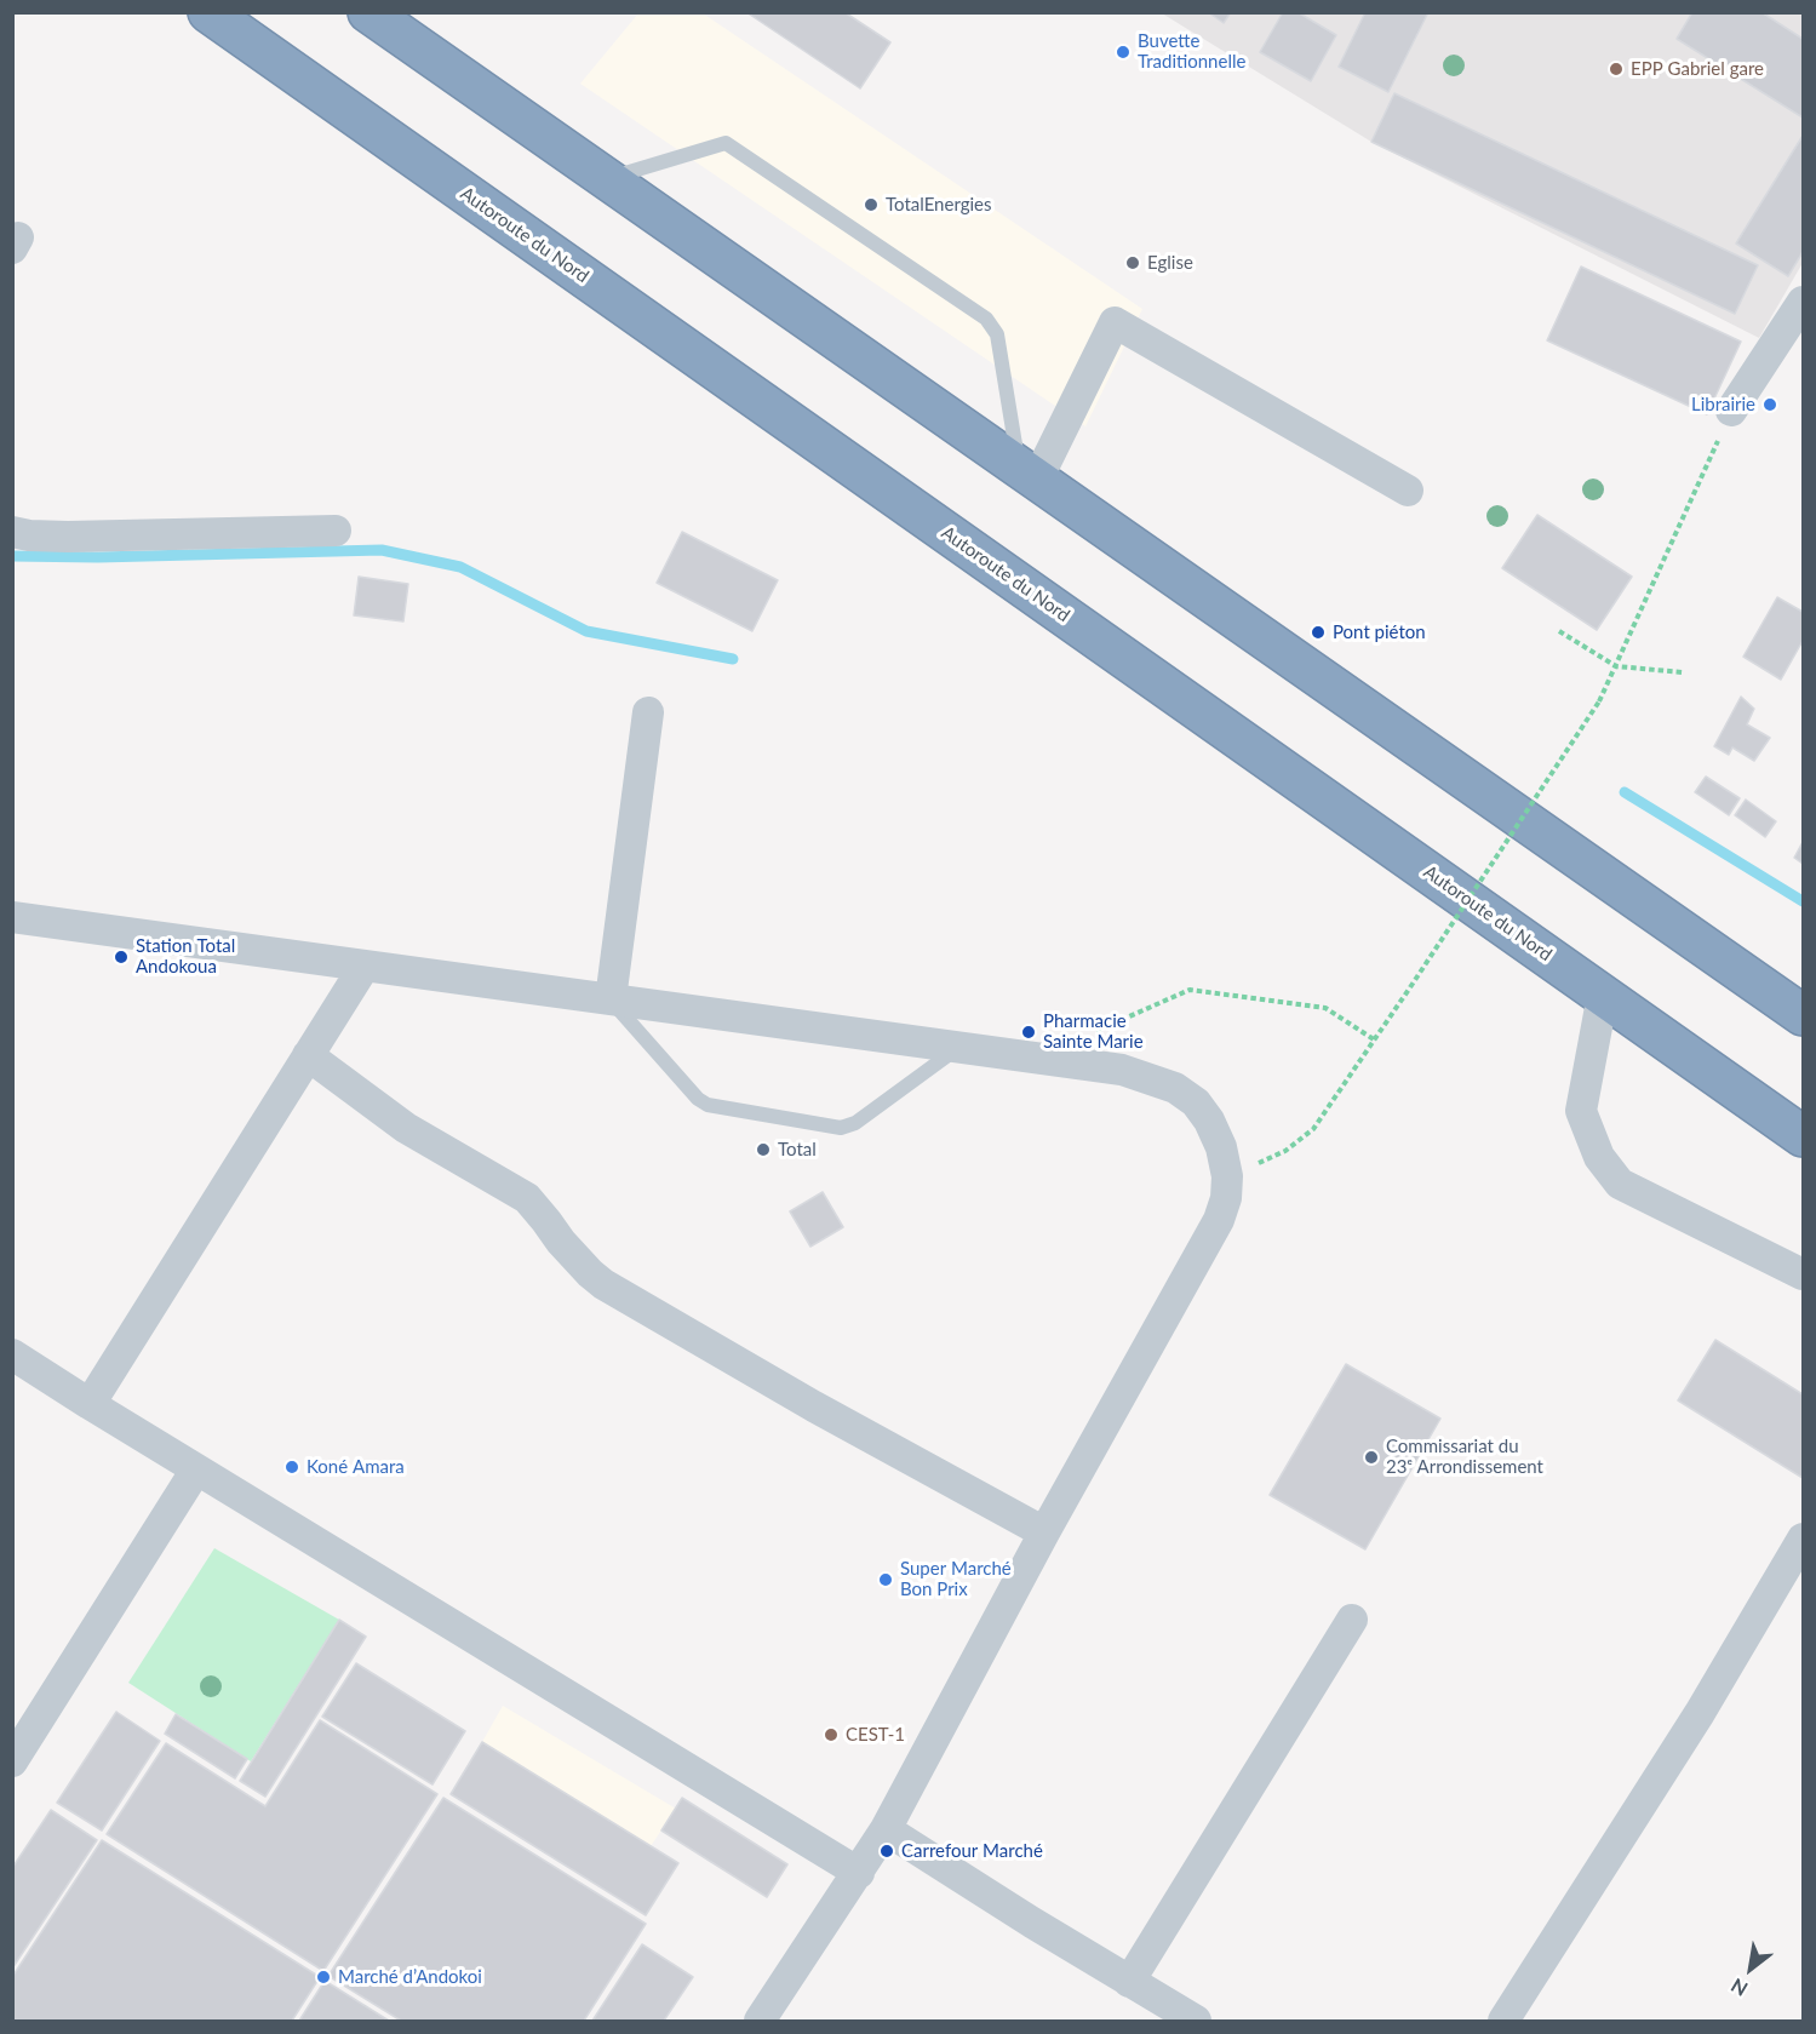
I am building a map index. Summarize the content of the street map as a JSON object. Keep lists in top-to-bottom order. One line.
{"streets":{"highway":["Autoroute du Nord"]},"places":["Buvette Traditionnelle","EPP Gabriel gare","TotalEnergies","Eglise","Librairie","Pont piéton","Station Total Andokoua","Pharmacie Sainte Marie","Total","Commissariat du 23ᵉ Arrondissement","Koné Amara","Super Marché Bon Prix","CEST-1","Carrefour Marché","Marché d’Andokoi"],"north":"bottom left"}
